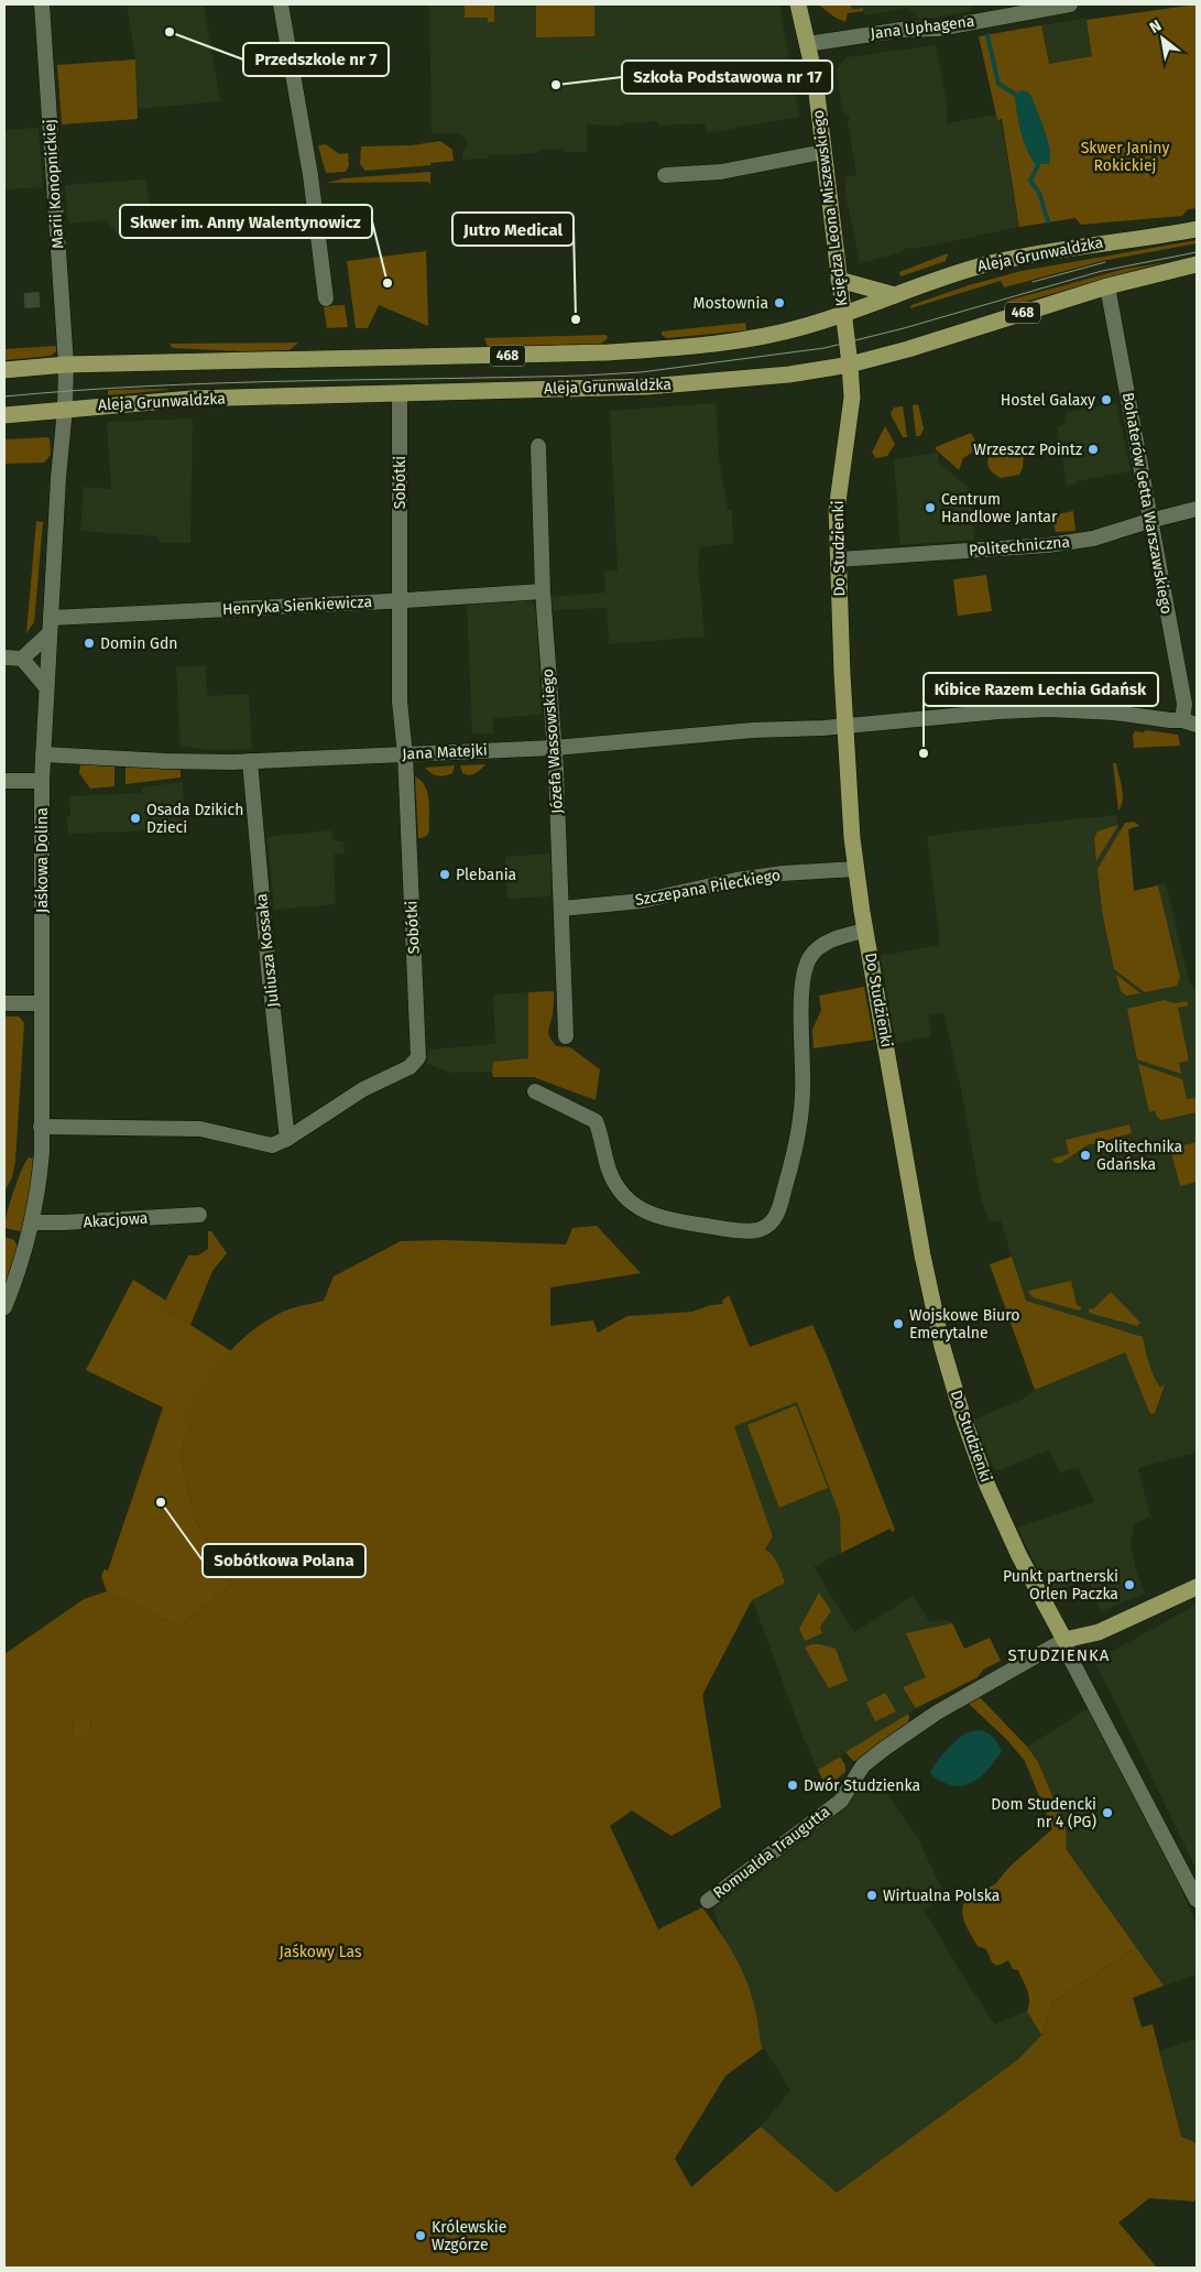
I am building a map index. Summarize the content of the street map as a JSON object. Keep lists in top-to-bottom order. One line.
{"streets":{"main road":["Księdza Leona Miszewskiego","Aleja Grunwaldzka","468","Do Studzienki","Romualda Traugutta"],"street":["Jana Uphagena","Marii Konopnickiej","Sobótki","Bohaterów Getta Warszawskiego","Politechniczna","Henryka Sienkiewicza","Józefa Wassowskiego","Jana Matejki","Jaśkowa Dolina","Szczepana Pileckiego","Juliusza Kossaka","Akacjowa"]},"crossings":[["Jana Uphagena","Księdza Leona Miszewskiego"],["Marii Konopnickiej","Aleja Grunwaldzka"],["Marii Konopnickiej","Jaśkowa Dolina"],["Księdza Leona Miszewskiego","Aleja Grunwaldzka"],["Księdza Leona Miszewskiego","Do Studzienki"],["Aleja Grunwaldzka","Sobótki"],["Aleja Grunwaldzka","Bohaterów Getta Warszawskiego"],["Aleja Grunwaldzka","Do Studzienki"],["Aleja Grunwaldzka","Jaśkowa Dolina"],["Sobótki","Henryka Sienkiewicza"],["Sobótki","Jana Matejki"],["Sobótki","Jaśkowa Dolina"],["Sobótki","Juliusza Kossaka"],["Bohaterów Getta Warszawskiego","Politechniczna"],["Bohaterów Getta Warszawskiego","Jana Matejki"],["Politechniczna","Do Studzienki"],["Do Studzienki","Jana Matejki"],["Do Studzienki","Szczepana Pileckiego"],["Do Studzienki","Romualda Traugutta"],["Henryka Sienkiewicza","Józefa Wassowskiego"],["Henryka Sienkiewicza","Jaśkowa Dolina"],["Józefa Wassowskiego","Jana Matejki"],["Józefa Wassowskiego","Szczepana Pileckiego"],["Jana Matejki","Jaśkowa Dolina"],["Jana Matejki","Juliusza Kossaka"],["Jaśkowa Dolina","Akacjowa"]],"districts":["STUDZIENKA"],"parks":["Skwer Janiny Rokickiej","Jaśkowy Las"],"places":["Przedszkole nr 7","Szkoła Podstawowa nr 17","Skwer im. Anny Walentynowicz","Mostownia","Jutro Medical","Hostel Galaxy","Wrzeszcz Pointz","Centrum Handlowe Jantar","Domin Gdn","Kibice Razem Lechia Gdańsk","Osada Dzikich Dzieci","Plebania","Politechnika Gdańska","Wojskowe Biuro Emerytalne","Sobótkowa Polana","Punkt partnerski Orlen Paczka","Dwór Studzienka","Dom Studencki nr 4 (PG)","Wirtualna Polska","Królewskie Wzgórze"],"north":"top left"}
